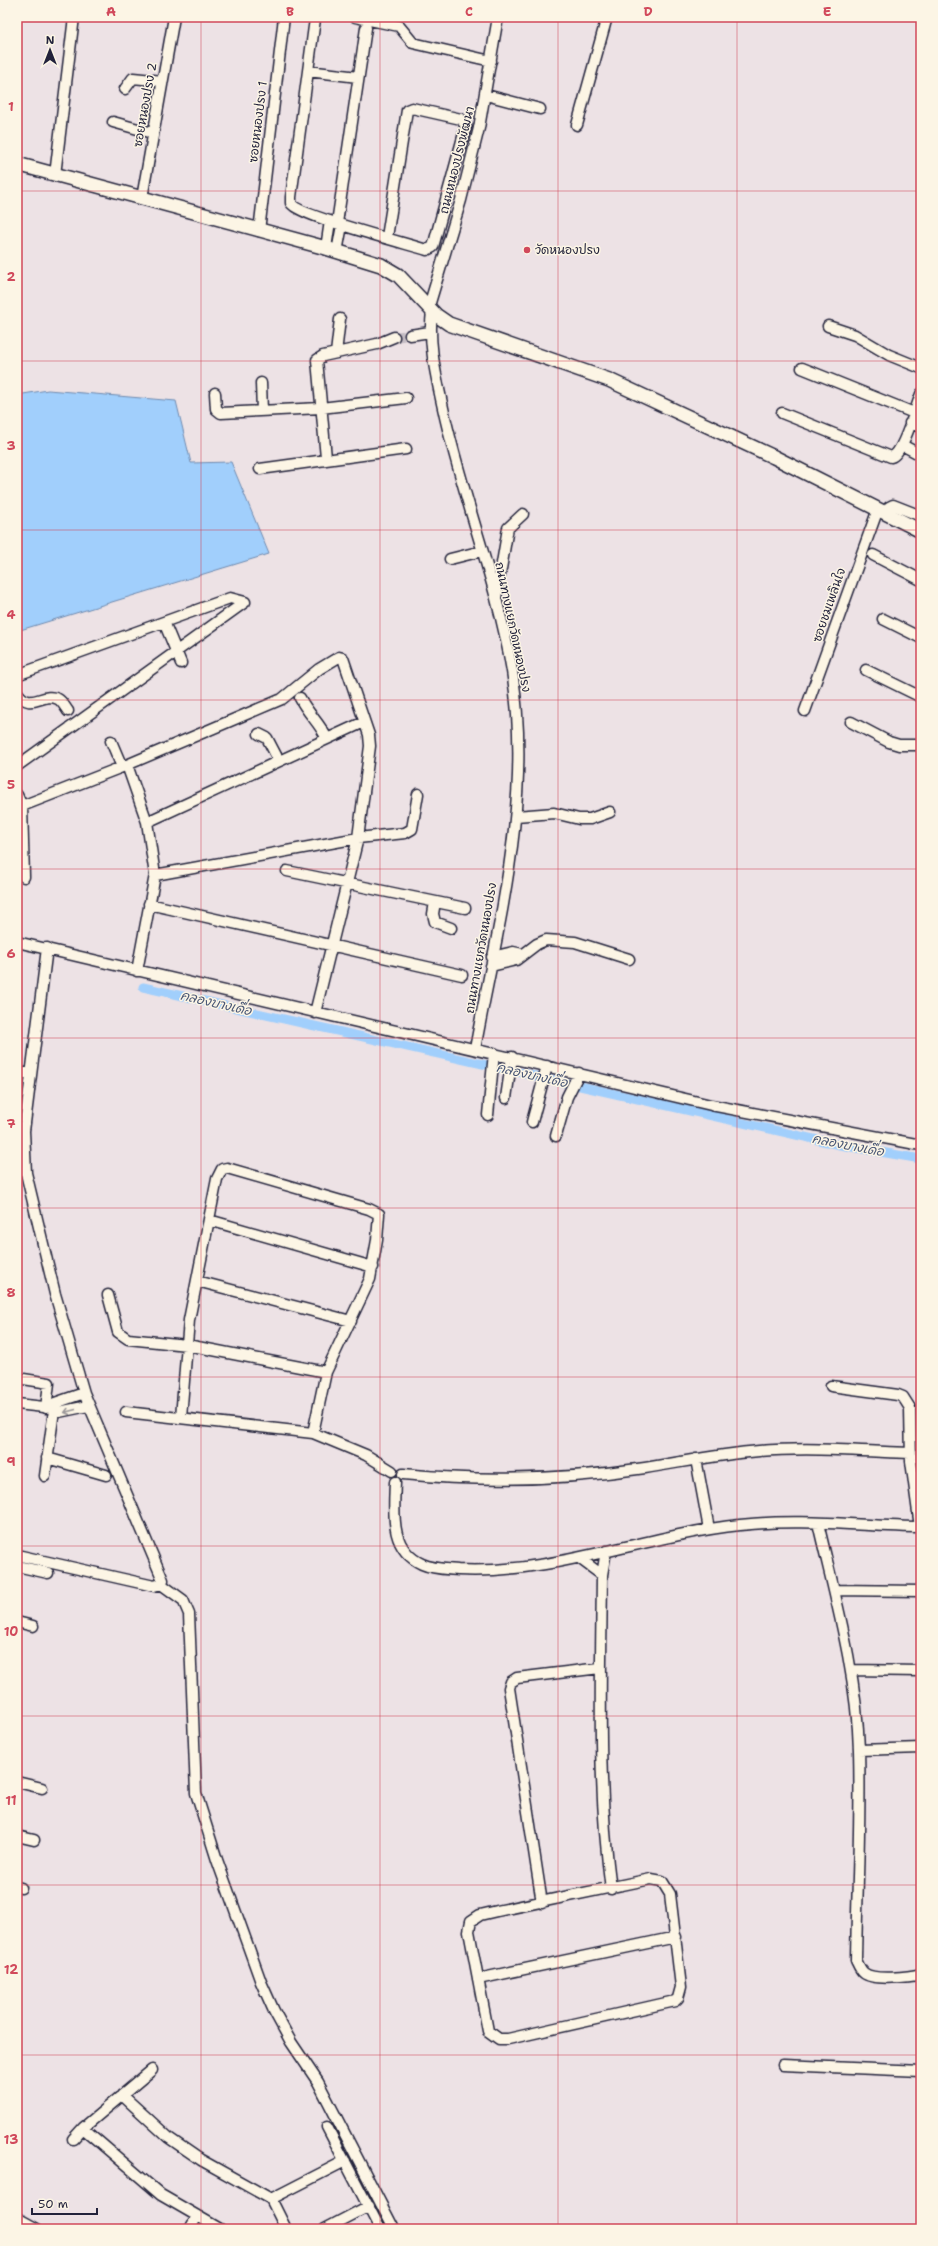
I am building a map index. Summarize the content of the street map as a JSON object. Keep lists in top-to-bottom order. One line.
{"streets":{"street":["ซอยหนองปรง 2","ซอยหนองปรง 1","ถนนหนองปรงพัฒนา","ซอยชมเพลินใจ","ถนนทางแยกวัดหนองปรง"]},"crossings":[["ถนนหนองปรงพัฒนา","ถนนทางแยกวัดหนองปรง"]],"water":["คลองบางเดื่อ"],"places":["วัดหนองปรง"],"scale_bar":"50 m","north":"top","grid":{"columns":["A","B","C","D","E"],"rows":["1","2","3","4","5","6","7","8","9","10","11","12","13"]}}
